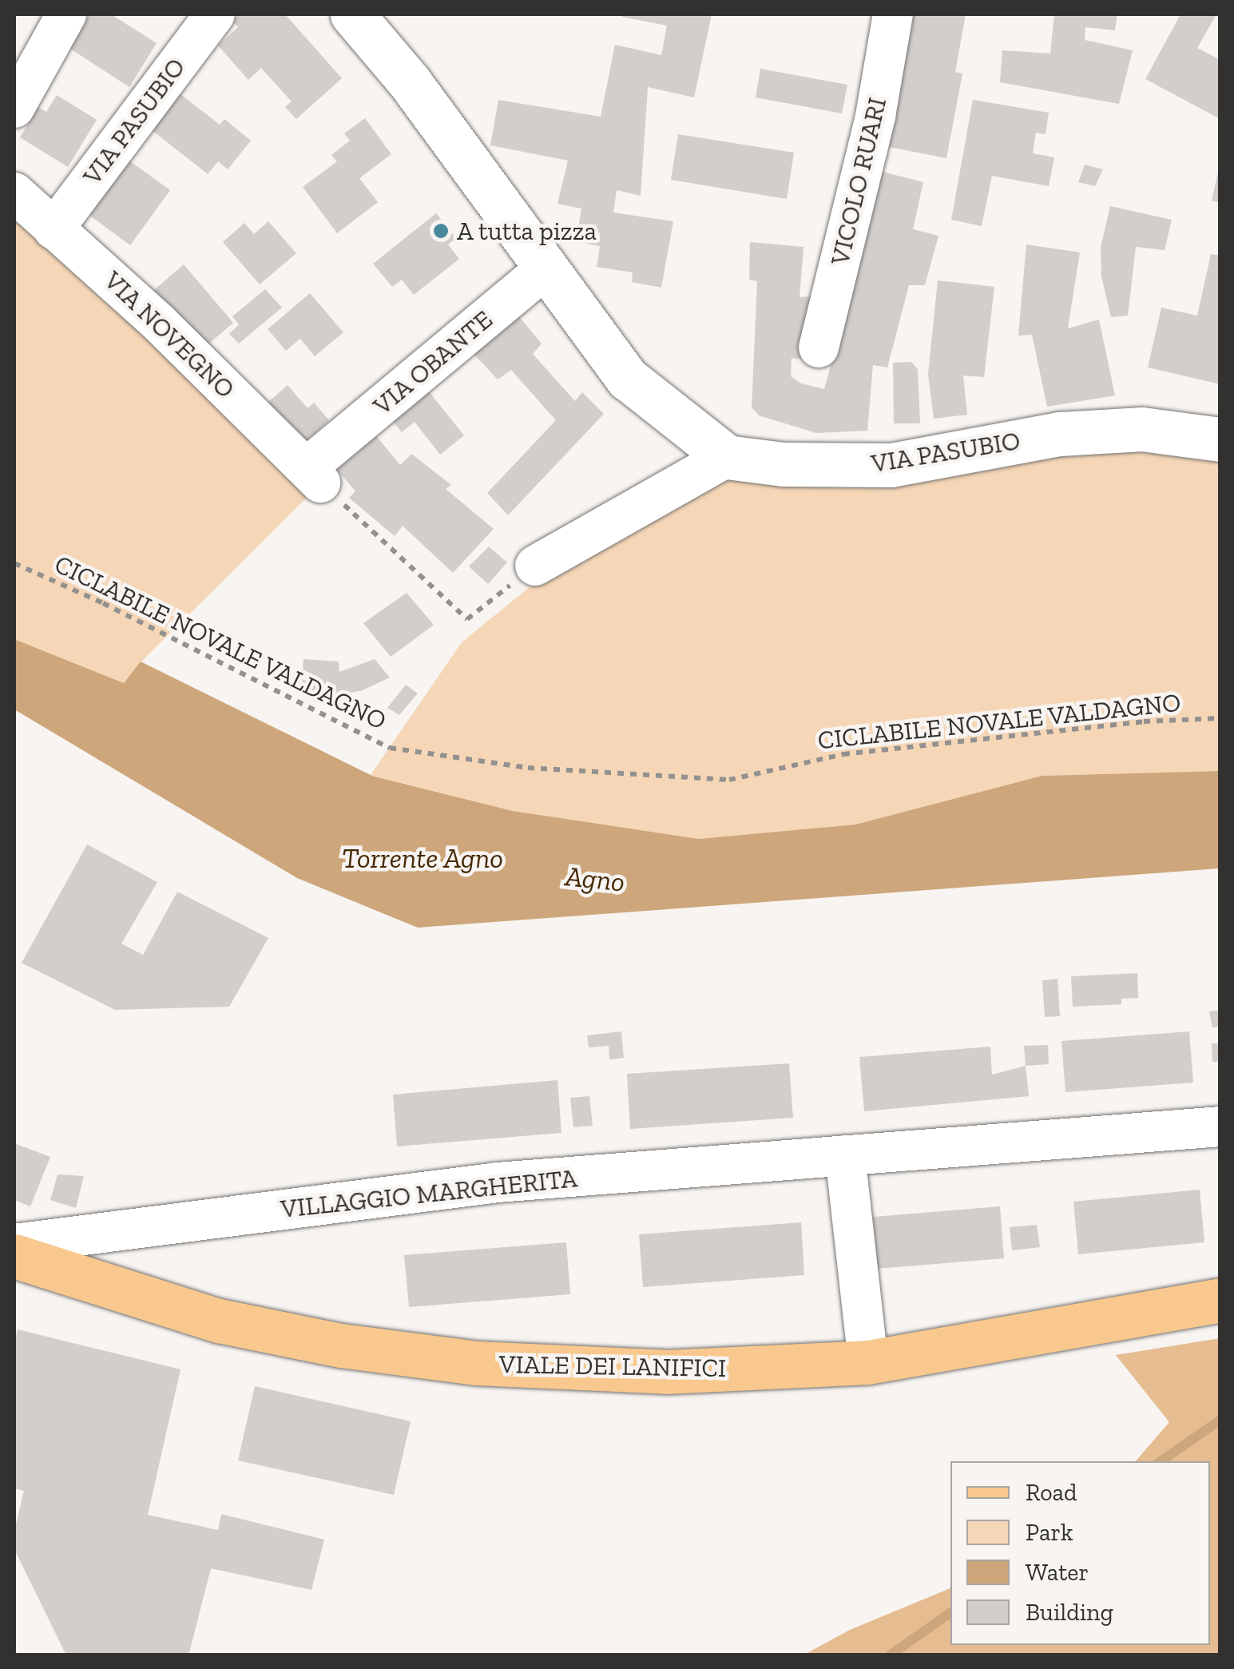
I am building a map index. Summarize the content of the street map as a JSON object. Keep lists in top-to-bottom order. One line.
{"streets":{"main road":["VIA PASUBIO","VIALE DEI LANIFICI"],"street":["VICOLO RUARI","VIA NOVEGNO","VIA OBANTE","VILLAGGIO MARGHERITA"],"path":["CICLABILE NOVALE VALDAGNO"]},"crossings":[["VIA PASUBIO","VIA NOVEGNO"],["VIA NOVEGNO","VIA OBANTE"]],"water":["Torrente Agno","Agno"],"places":["A tutta pizza"],"legend":["Road","Park","Water","Building"]}
